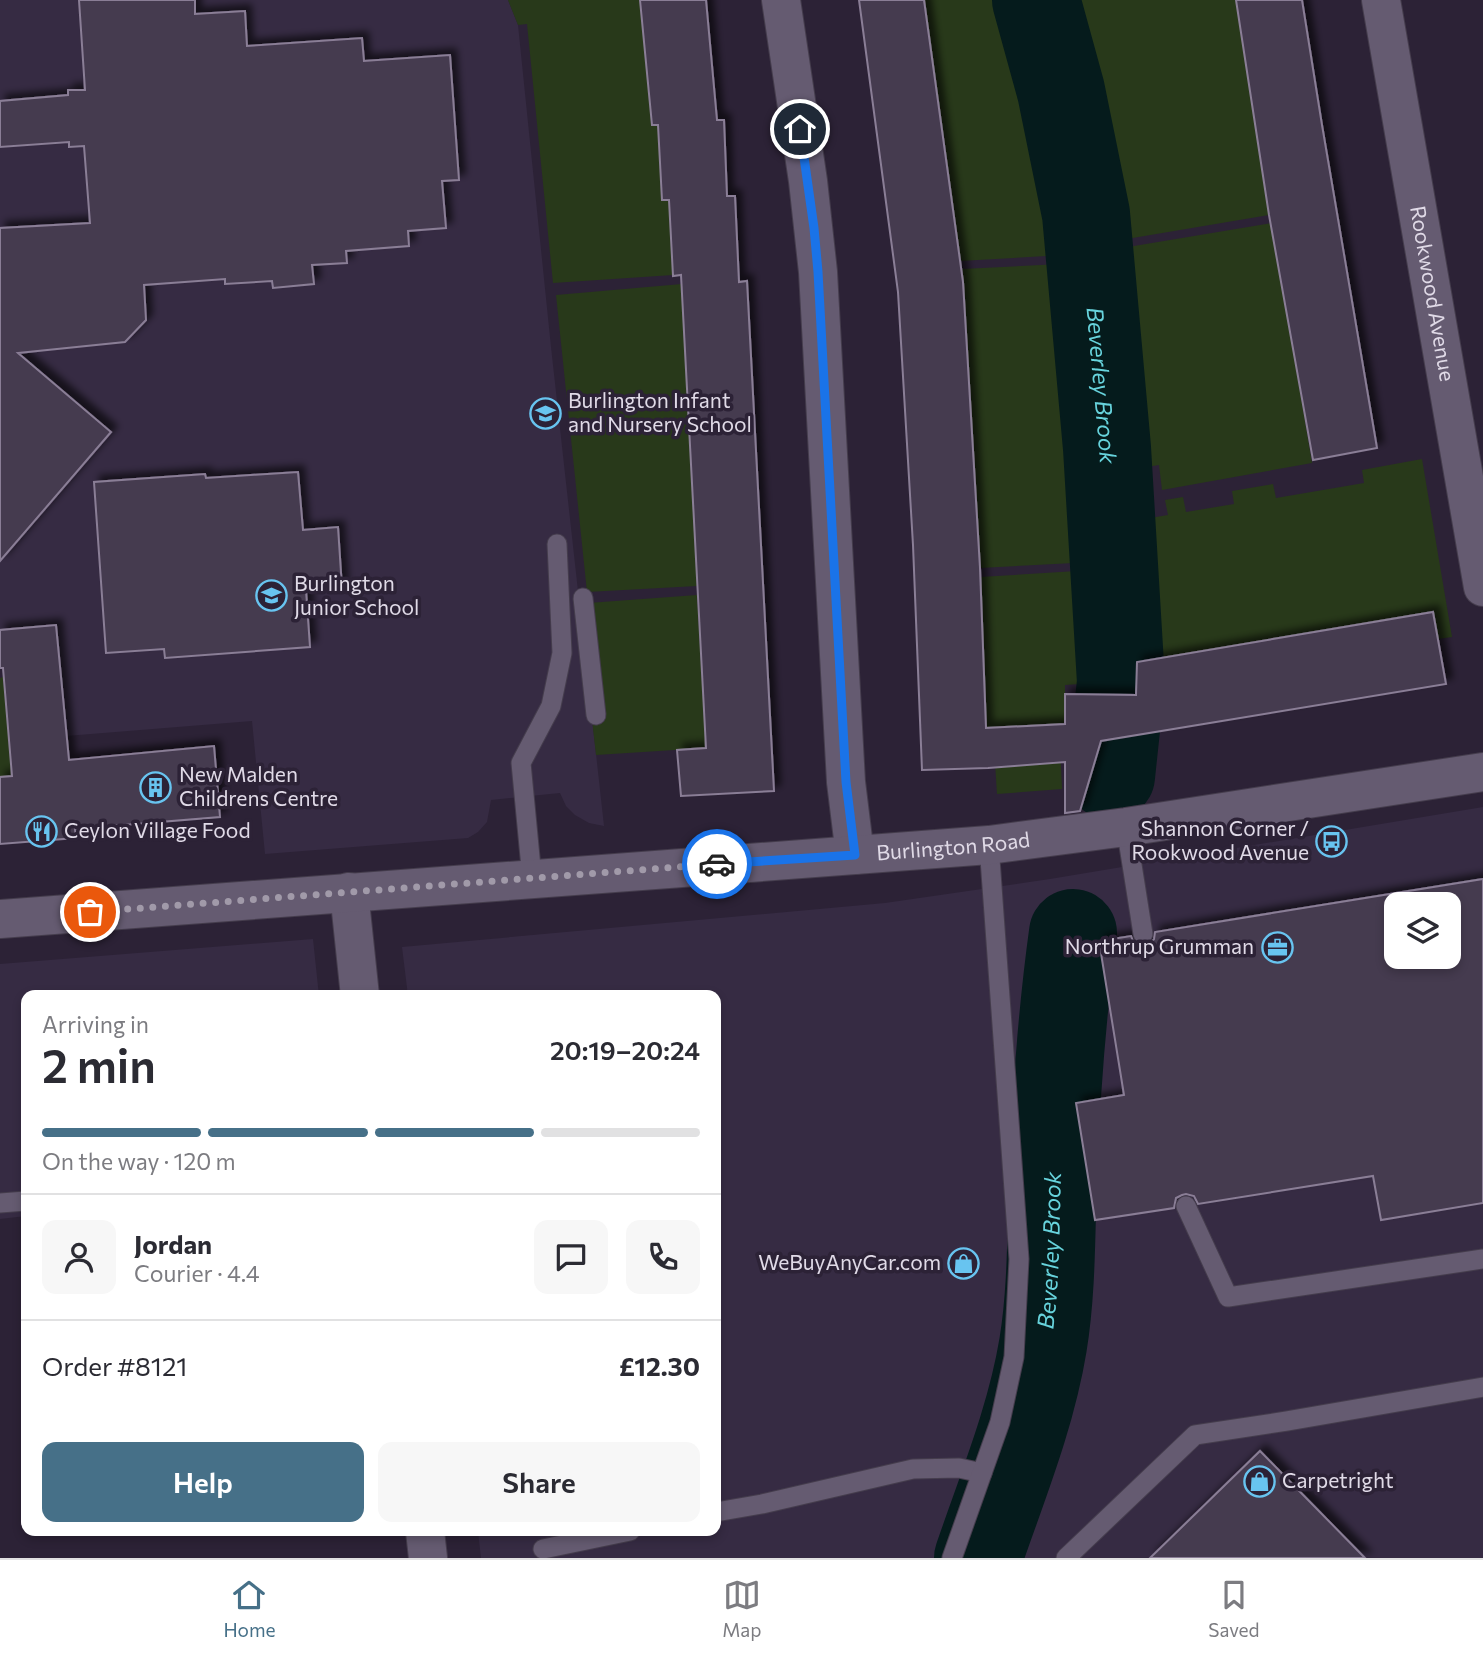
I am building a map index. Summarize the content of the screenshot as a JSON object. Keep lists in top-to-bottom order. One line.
{"streets":{"street":["Rookwood Avenue","Burlington Road"]},"water":["Beverley Brook"],"places":{"school or university":["Burlington Infant and Nursery School","Burlington Junior School"],"building":["New Malden Childrens Centre"],"restaurant":["Ceylon Village Food"],"bus stop":["Shannon Corner / Rookwood Avenue"],"office":["Northrup Grumman"],"shop":["WeBuyAnyCar.com","Carpetright"]},"page":{"heading":["2 min","Arriving in","20:19–20:24"],"panel":["Jordan","Courier · 4.4","Order #8121","£12.30"],"bar":"On the way · 120 m","buttons":["Help","Share"],"tabs":["Home","Map","Saved"]}}
